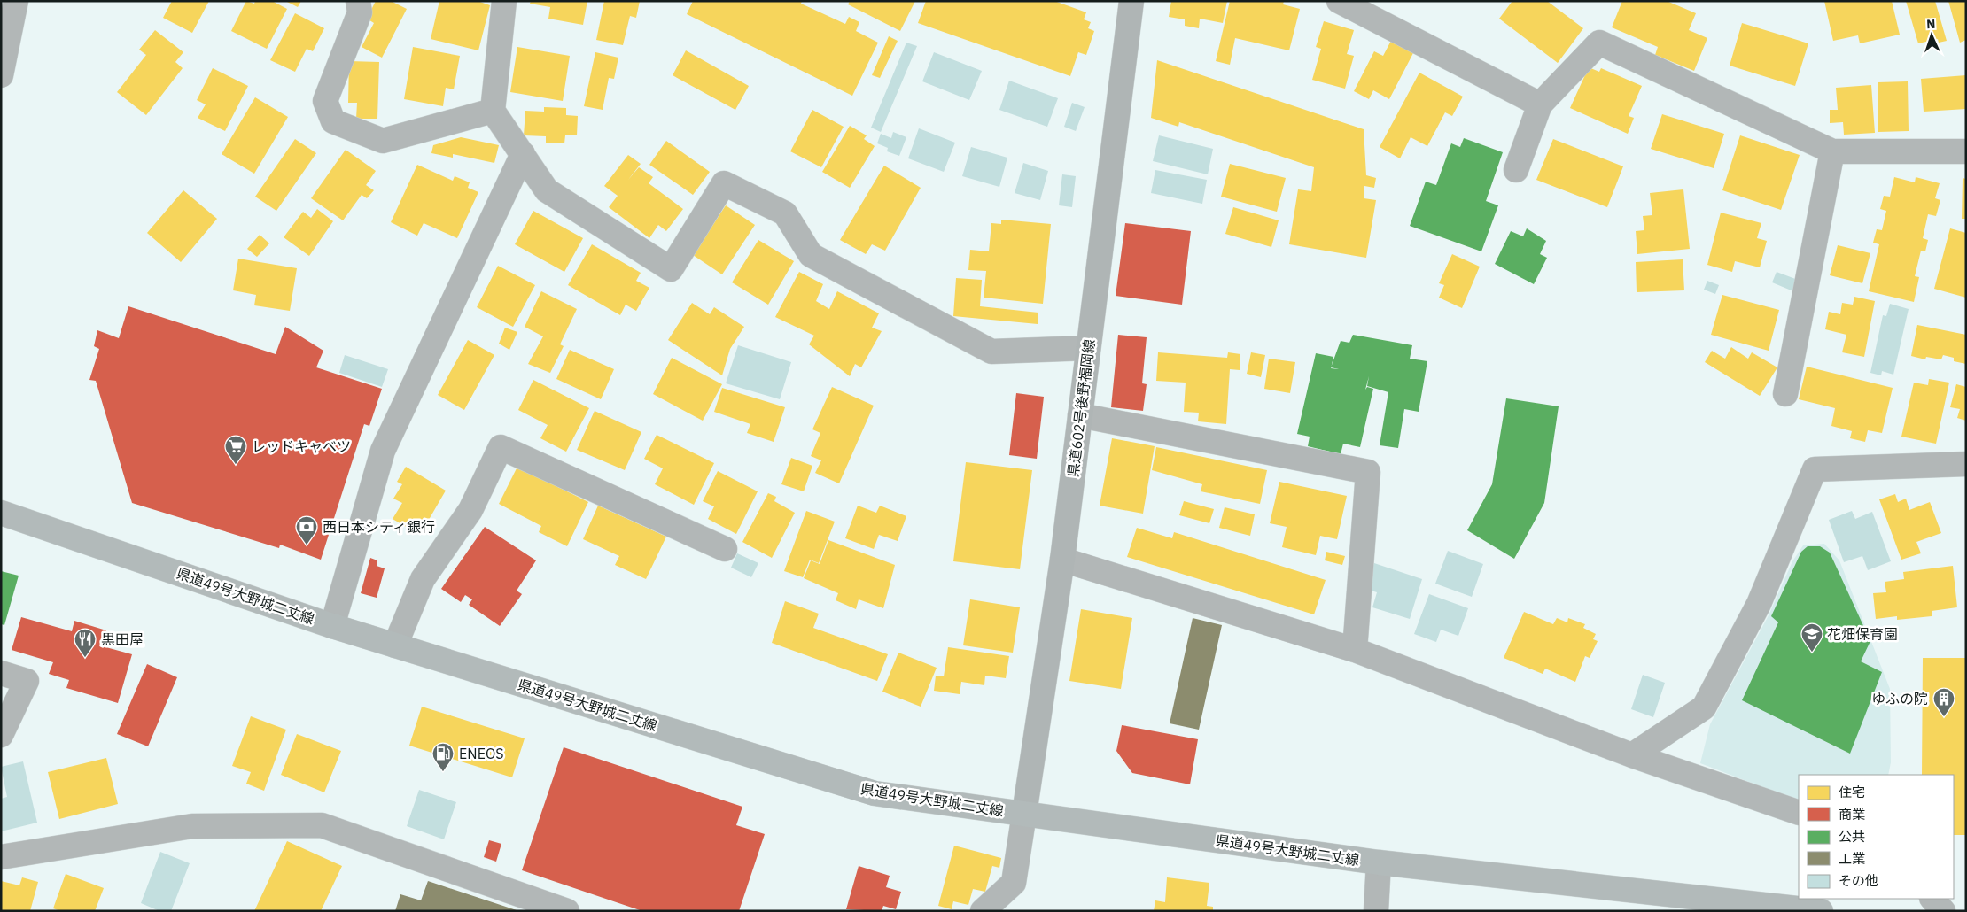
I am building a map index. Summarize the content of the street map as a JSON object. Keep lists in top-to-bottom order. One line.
{"streets":{"main road":["県道602号後野福岡線","県道49号大野城二丈線"]},"crossings":[["県道602号後野福岡線","県道49号大野城二丈線"]],"places":{"supermarket":["レッドキャベツ"],"bank":["西日本シティ銀行"],"school or university":["花畑保育園"],"restaurant":["黒田屋"],"building":["ゆふの院"],"fuel station":["ENEOS"]},"legend":["住宅","商業","公共","工業","その他"],"north":"top"}
